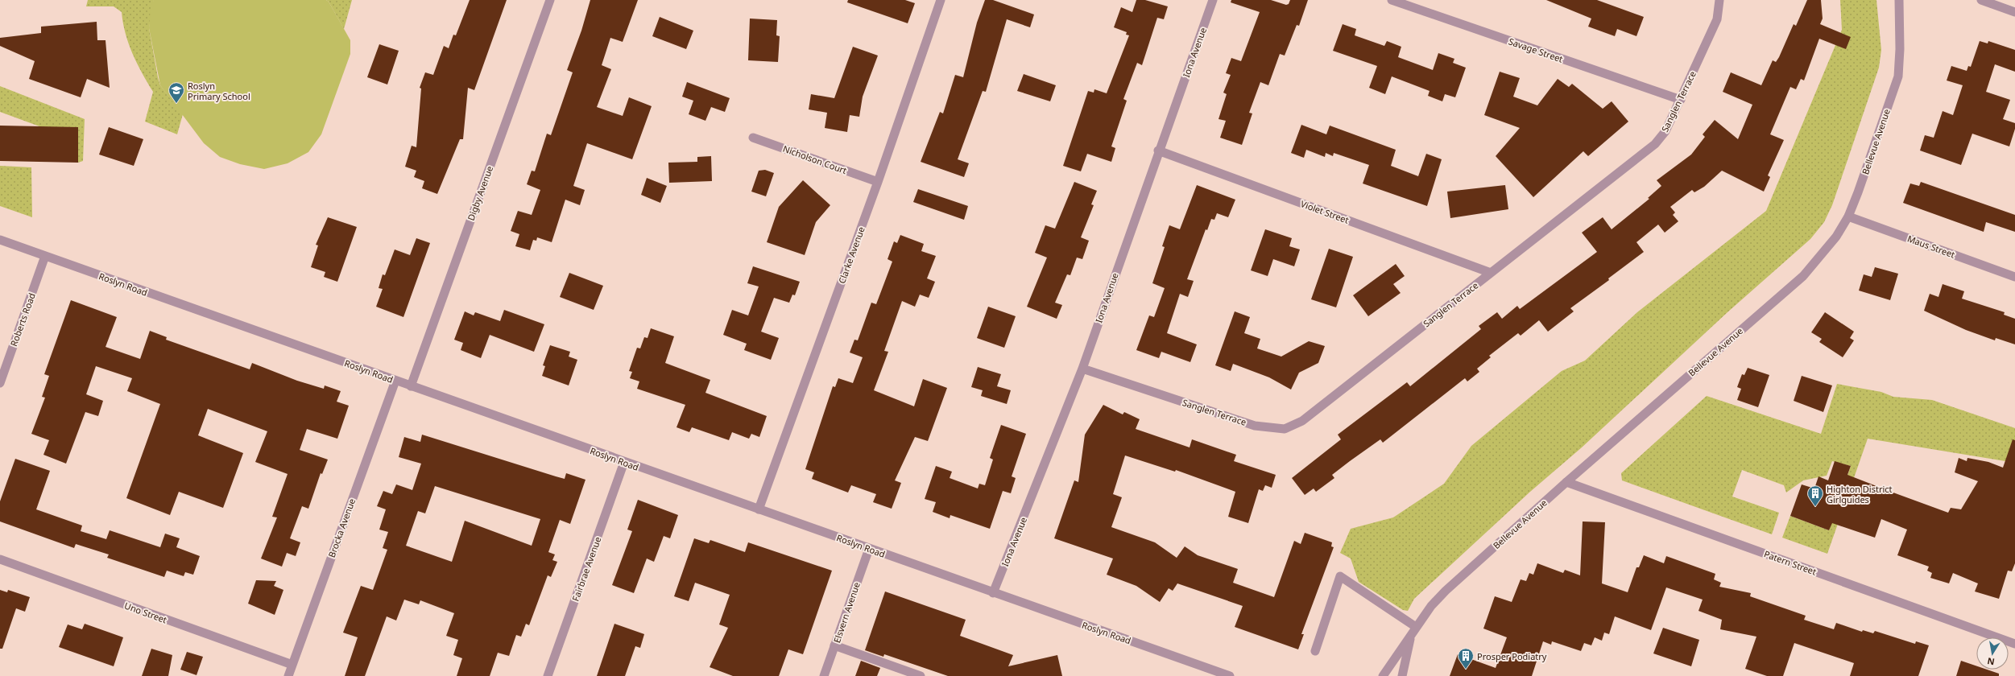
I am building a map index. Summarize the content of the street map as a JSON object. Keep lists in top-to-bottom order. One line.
{"streets":{"street":["Savage Street","Iona Avenue","Sanglen Terrace","Bellevue Avenue","Nicholson Court","Digby Avenue","Violet Street","Maus Street","Clarke Avenue","Roslyn Road","Roberts Road","Brocka Avenue","Patern Street","Fairbrae Avenue","Uno Street","Elsvern Avenue"]},"crossings":[["Savage Street","Sanglen Terrace"],["Iona Avenue","Sanglen Terrace"],["Iona Avenue","Violet Street"],["Iona Avenue","Roslyn Road"],["Sanglen Terrace","Violet Street"],["Bellevue Avenue","Maus Street"],["Bellevue Avenue","Patern Street"],["Nicholson Court","Clarke Avenue"],["Digby Avenue","Roslyn Road"],["Clarke Avenue","Roslyn Road"],["Roslyn Road","Roberts Road"],["Roslyn Road","Brocka Avenue"],["Roslyn Road","Fairbrae Avenue"],["Roslyn Road","Elsvern Avenue"],["Brocka Avenue","Uno Street"]],"places":{"school or university":["Roslyn Primary School"],"building":["Highton District Girlguides","Prosper Podiatry"]},"north":"bottom"}
